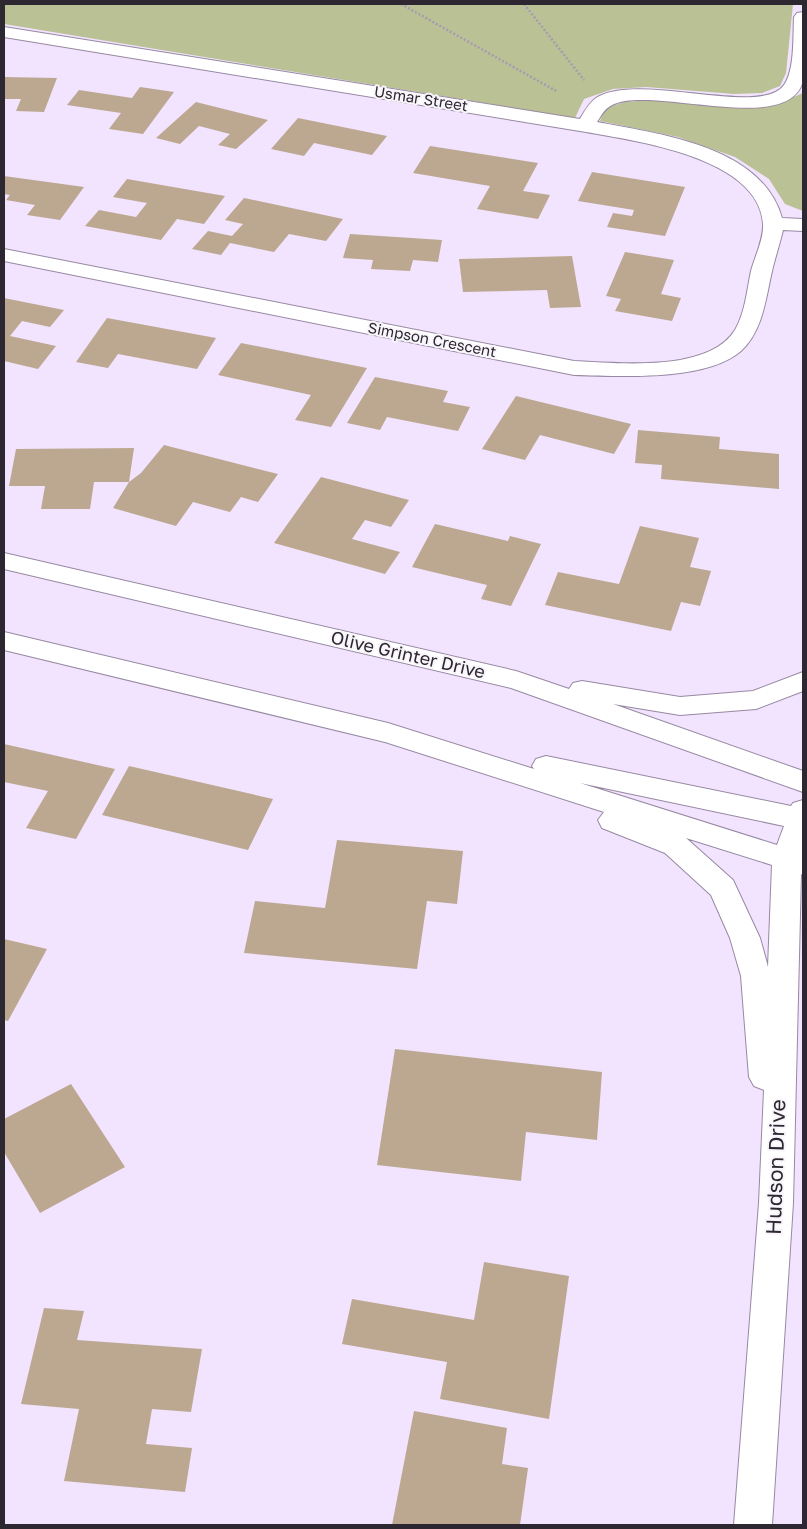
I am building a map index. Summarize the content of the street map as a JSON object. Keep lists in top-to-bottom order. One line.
{"streets":{"street":["Usmar Street","Simpson Crescent","Olive Grinter Drive","Hudson Drive"]},"crossings":[["Usmar Street","Simpson Crescent"]]}
